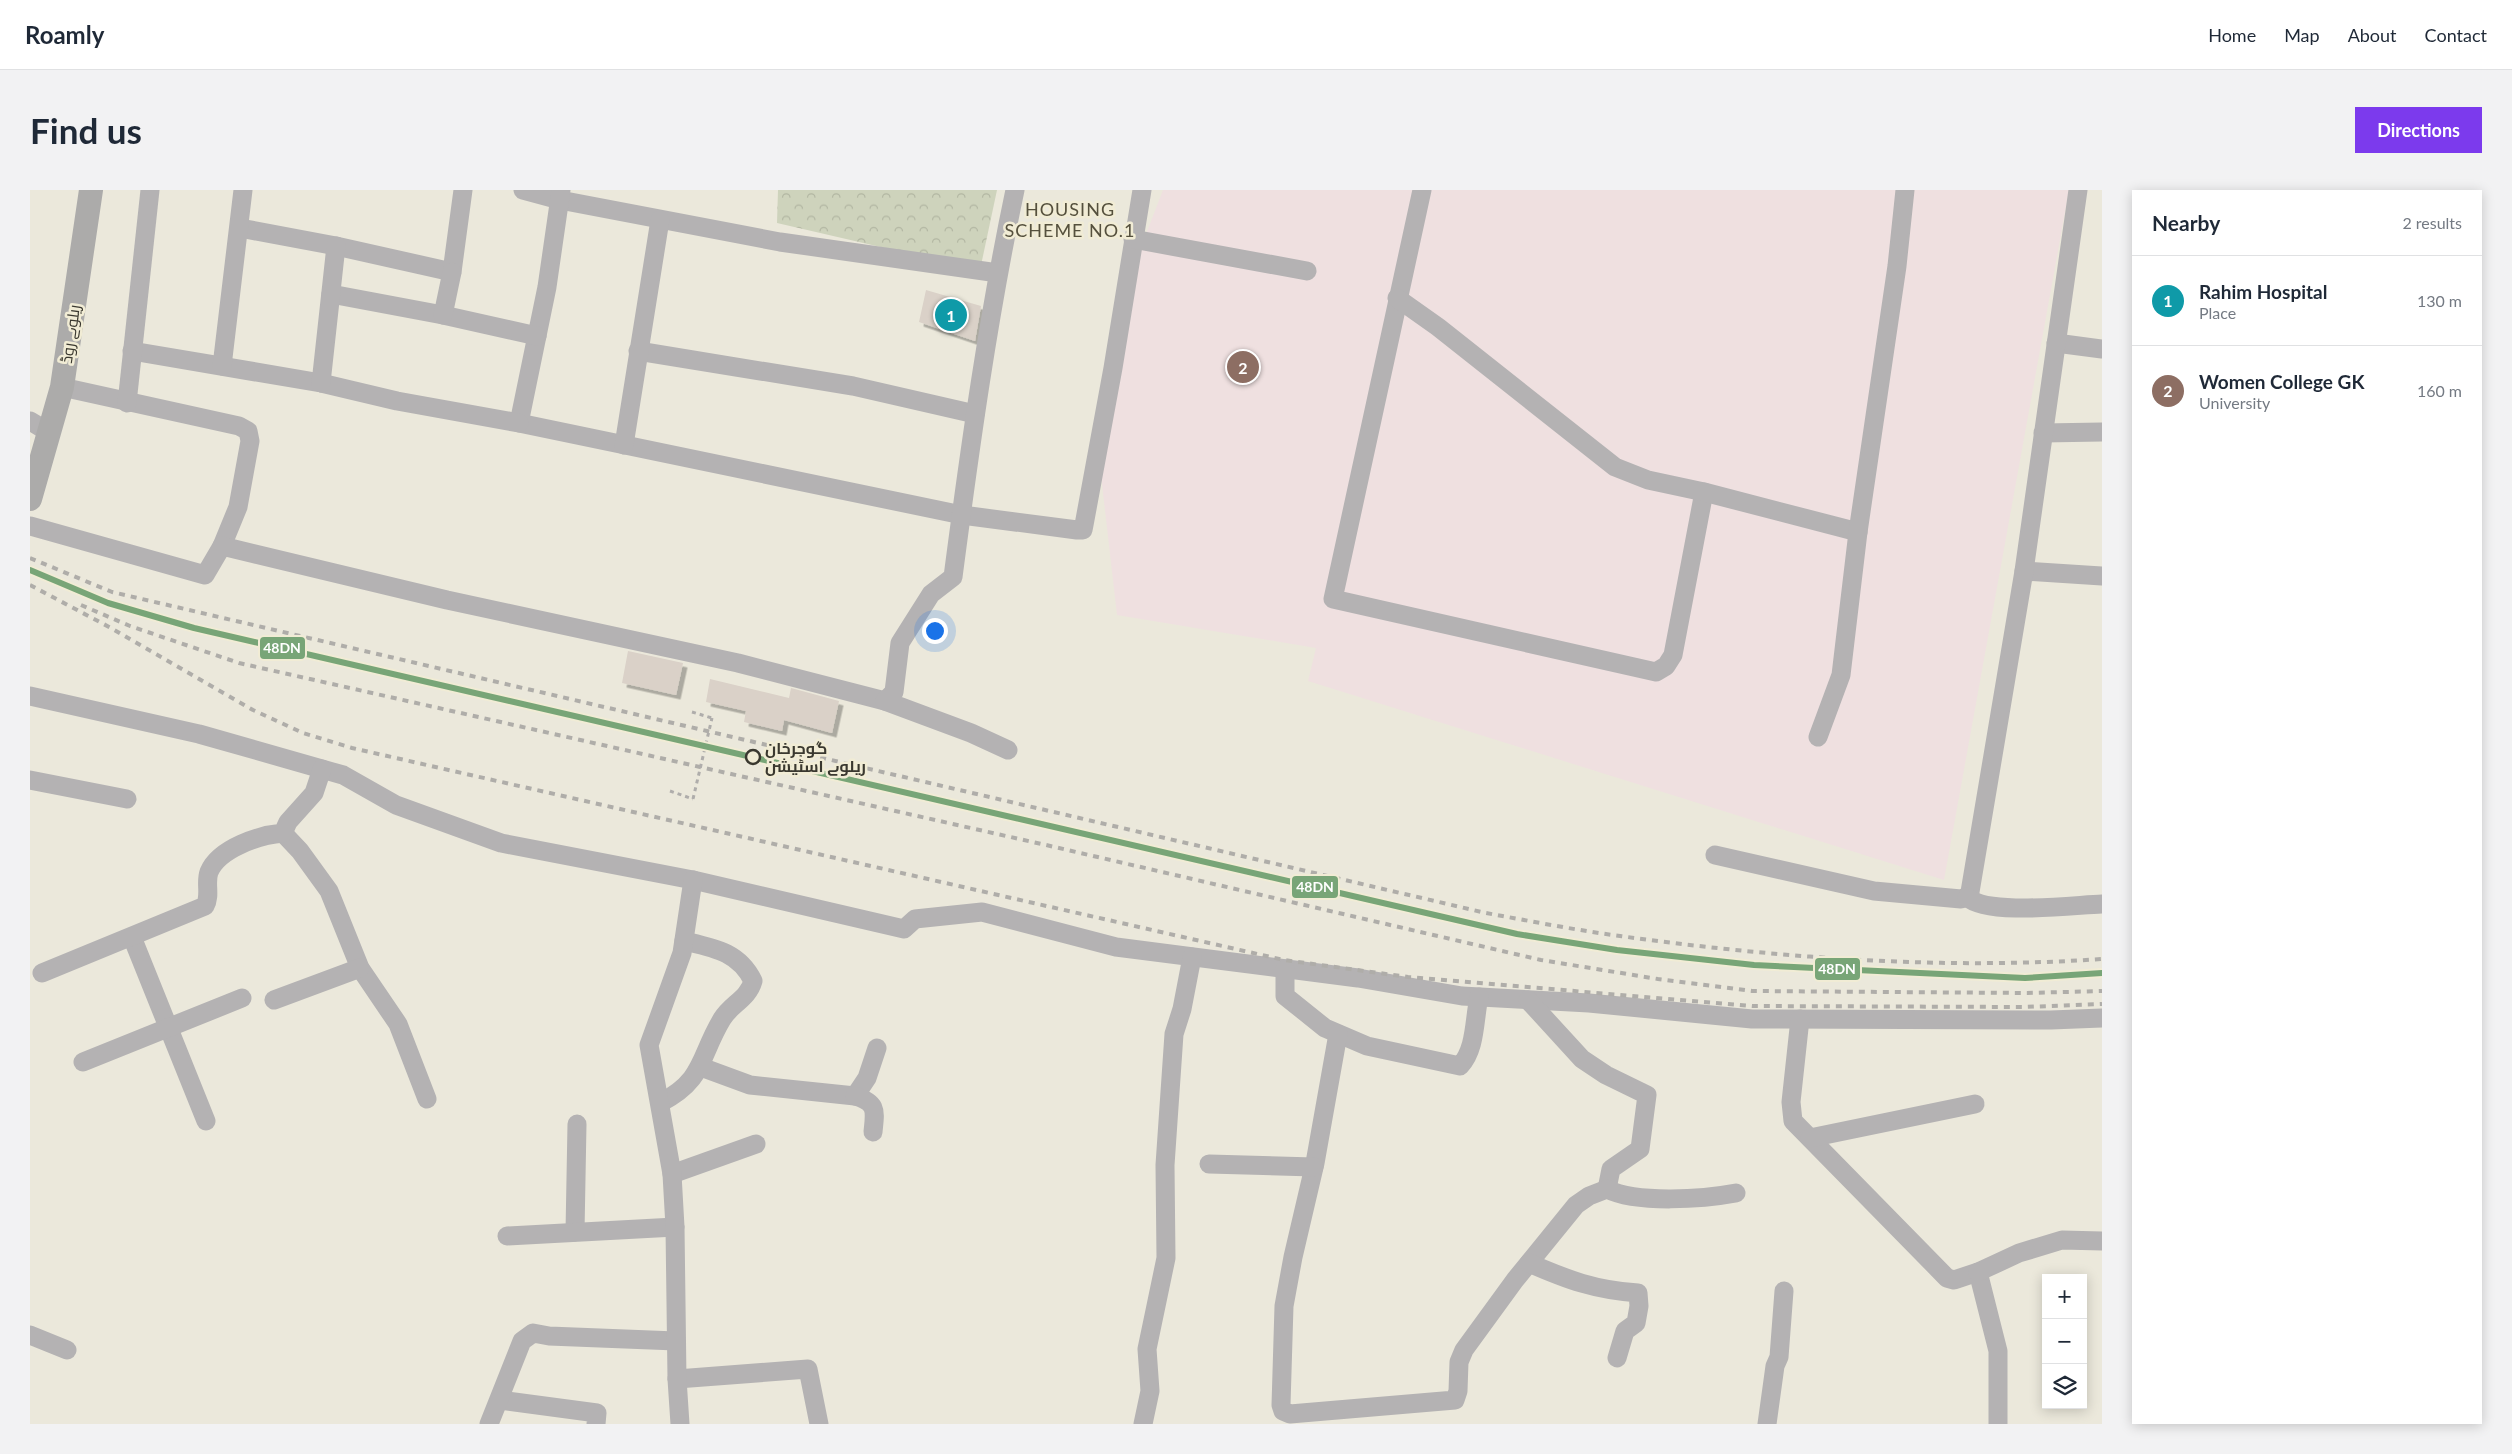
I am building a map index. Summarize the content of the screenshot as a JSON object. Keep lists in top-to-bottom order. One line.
{"streets":{"main road":["ریلوے روڈ"]},"districts":["HOUSING SCHEME NO.1"],"places":["گوجرخان ریلوے اسٹیشن"],"lines":["transit line 48DN"],"page":{"header":"Roamly","nav":["Home","Map","About","Contact"],"buttons":"Directions","title":"Find us","heading":["Nearby","2 results"],"list":[{"mark":"1","name":"Rahim Hospital","note":"Place","value":"130 m"},{"mark":"2","name":"Women College GK","note":"University","value":"160 m"}],"pins":["1","2"],"map_buttons":["+","−"]}}
